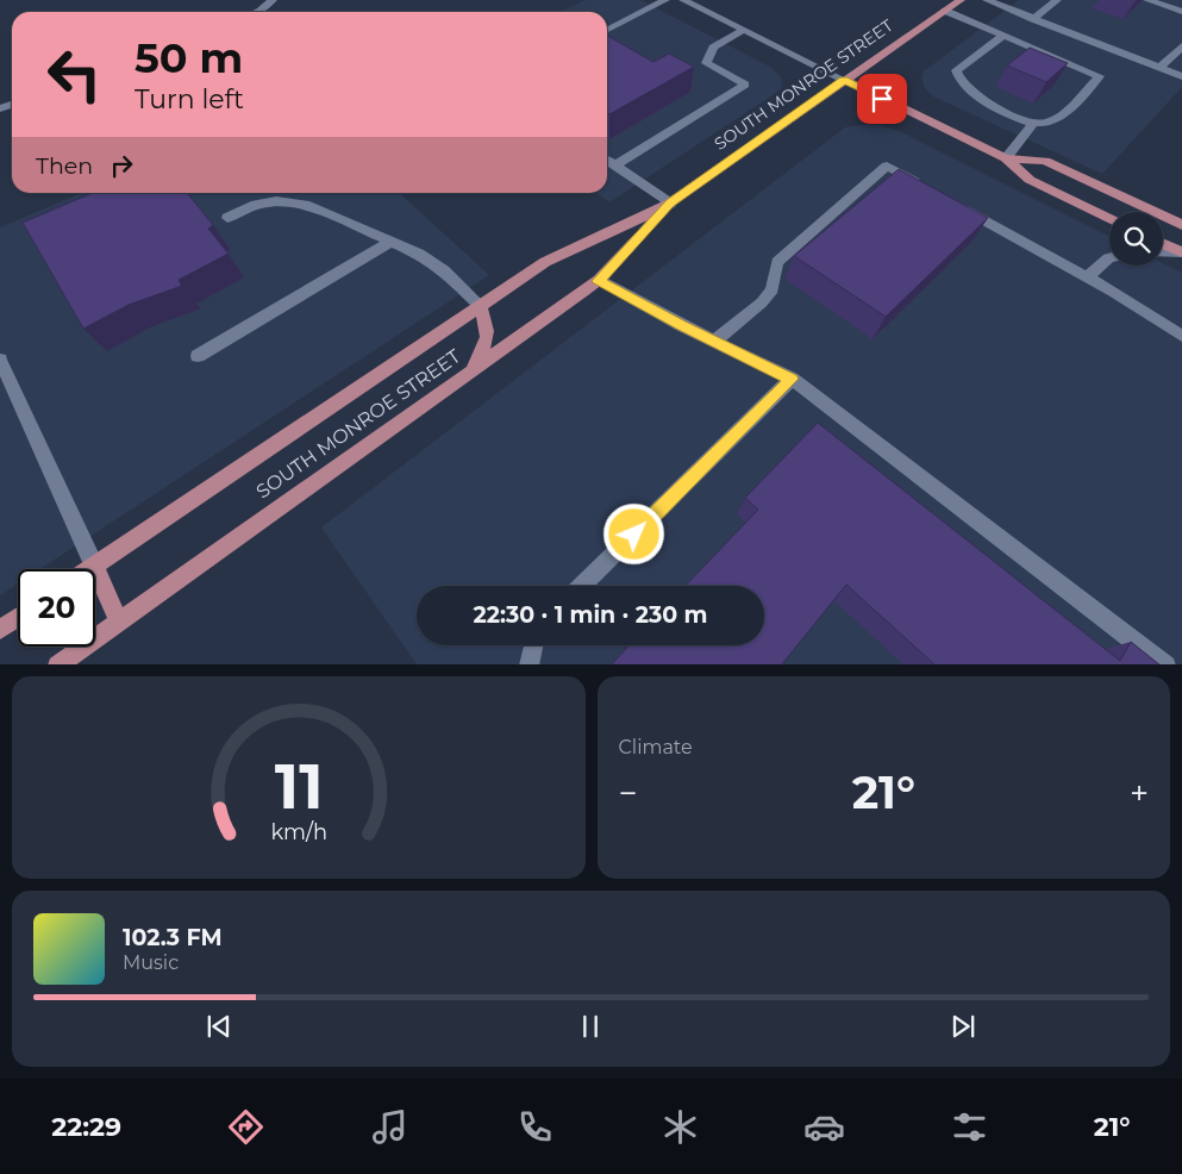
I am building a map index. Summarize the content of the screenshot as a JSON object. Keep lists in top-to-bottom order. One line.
{"streets":{"main road":["SOUTH MONROE STREET"]},"page":{"turn":["50 m","Turn left"],"then":"Then","limit":"20","trip":"22:30 · 1 min · 230 m","tile":"Climate","heat":["−","21°","+"],"song":["102.3 FM","Music"],"tabs":["22:29","21°"],"gauge":["11","km/h"]}}
